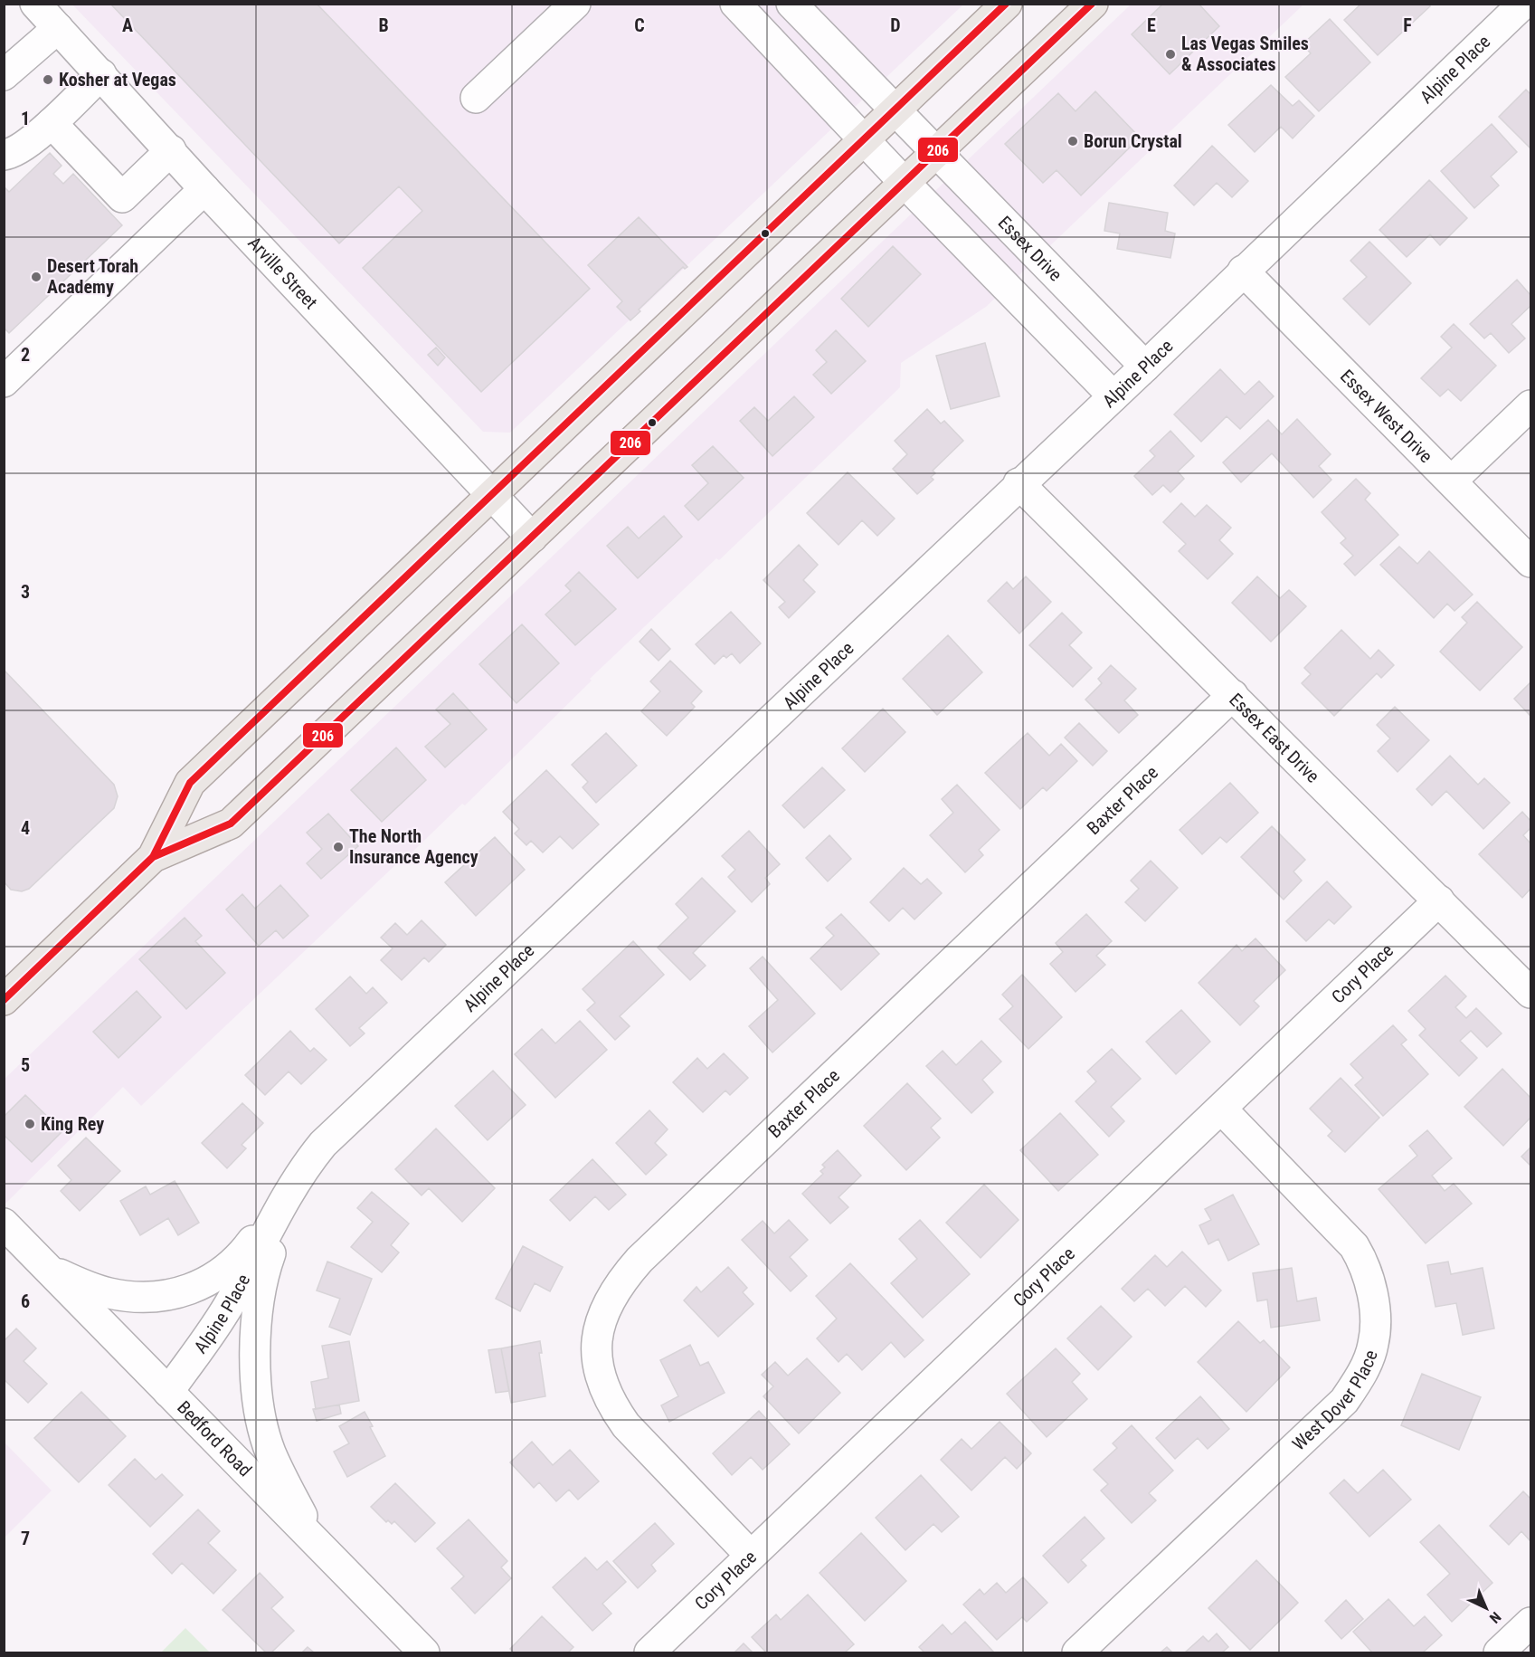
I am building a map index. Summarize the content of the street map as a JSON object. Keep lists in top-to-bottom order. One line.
{"streets":{"street":["Alpine Place","Essex Drive","Arville Street","Essex West Drive","Essex East Drive","Baxter Place","Cory Place","West Dover Place","Bedford Road"]},"crossings":[["Alpine Place","Essex Drive"],["Alpine Place","Essex West Drive"],["Alpine Place","Essex East Drive"],["Alpine Place","Bedford Road"],["Essex East Drive","Baxter Place"],["Essex East Drive","Cory Place"],["Baxter Place","Cory Place"],["Cory Place","West Dover Place"]],"places":["Las Vegas Smiles & Associates","Kosher at Vegas","Borun Crystal","Desert Torah Academy","The North Insurance Agency","King Rey"],"lines":["transit line 206"],"north":"bottom right","grid":{"columns":["A","B","C","D","E","F"],"rows":["1","2","3","4","5","6","7"]}}
